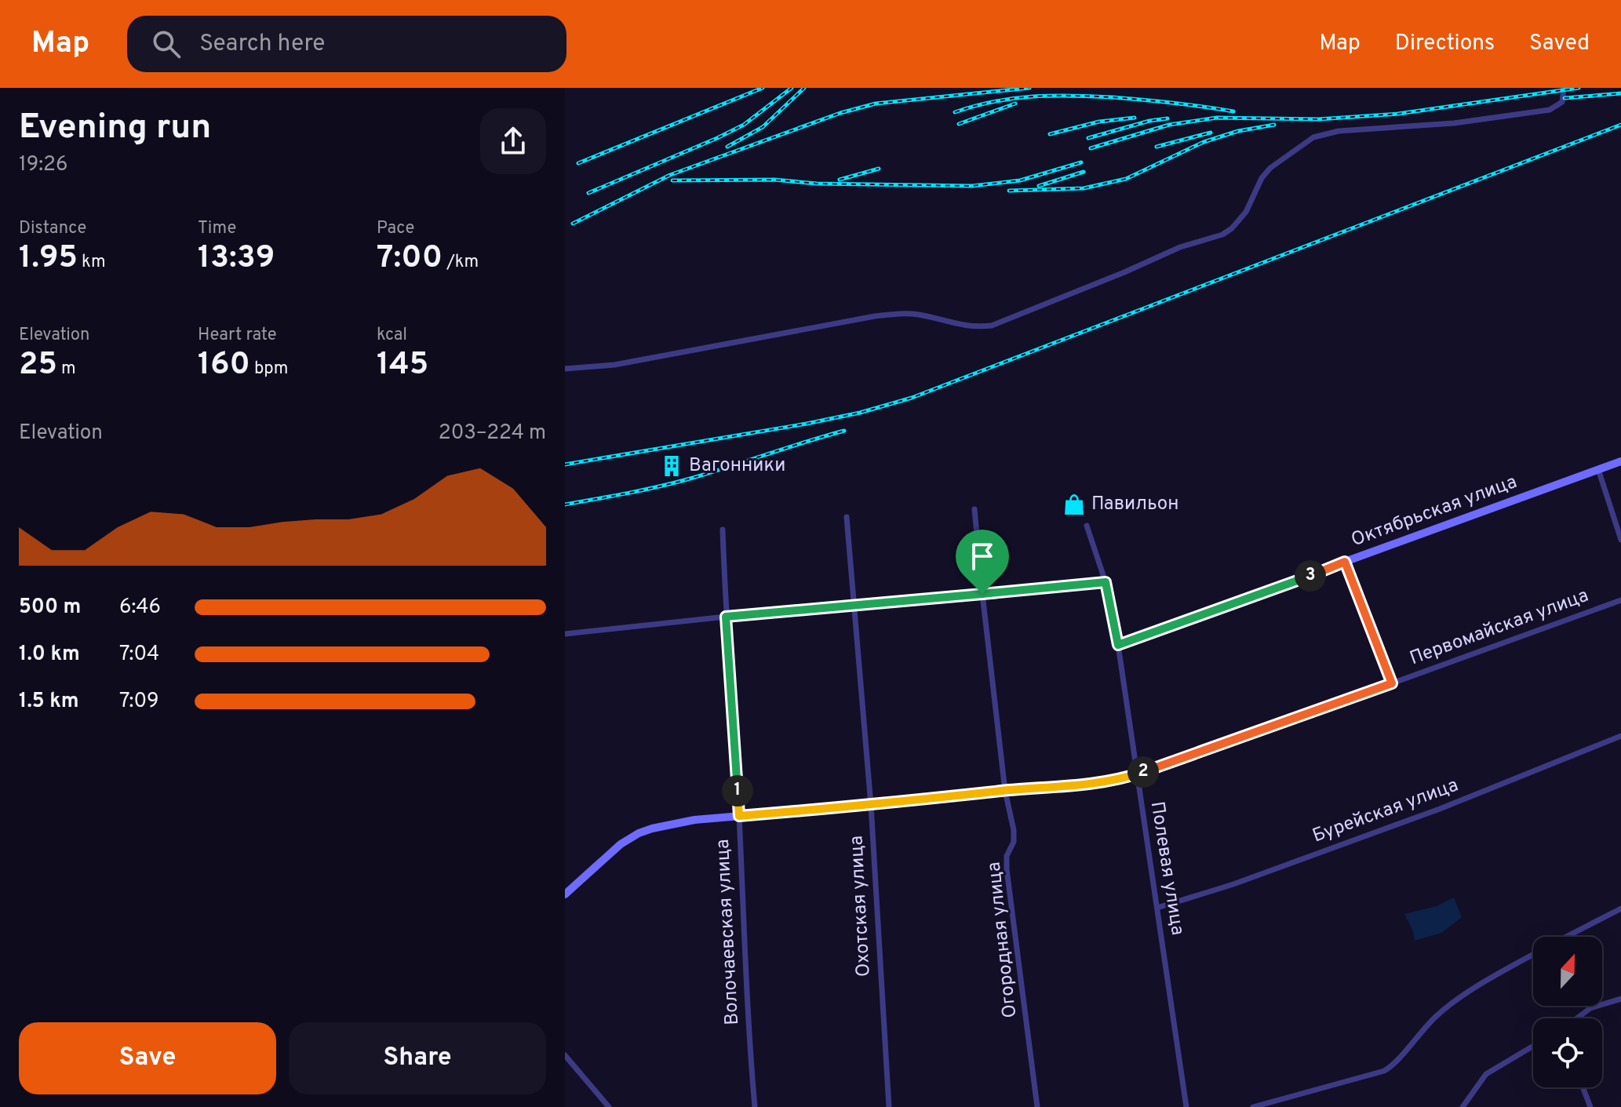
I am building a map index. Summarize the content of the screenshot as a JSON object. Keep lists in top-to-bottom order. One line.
{"streets":{"main road":["Октябрьская улица","Первомайская улица"],"street":["Бурейская улица","Полевая улица","Охотская улица","Волочаевская улица","Огородная улица"]},"crossings":[["Октябрьская улица","Полевая улица"],["Первомайская улица","Полевая улица"],["Первомайская улица","Охотская улица"],["Первомайская улица","Волочаевская улица"],["Первомайская улица","Огородная улица"],["Бурейская улица","Полевая улица"]],"places":{"building":["Вагонники"],"shop":["Павильон"]},"north":"top","page":{"header":"Map","search":"Search here","nav":["Map","Directions","Saved"],"heading":["Evening run","19:26"],"stats":[["Distance","1.95 km"],["Time","13:39"],["Pace","7:00 /km"],["Elevation","25 m"],["Heart rate","160 bpm"],["kcal","145"]],"chart":["Elevation","203–224 m"],"pins":["3","2","1"],"list":[{"name":"500 m","note":"6:46"},{"name":"1.0 km","note":"7:04"},{"name":"1.5 km","note":"7:09"}],"buttons":["Save","Share"]}}
